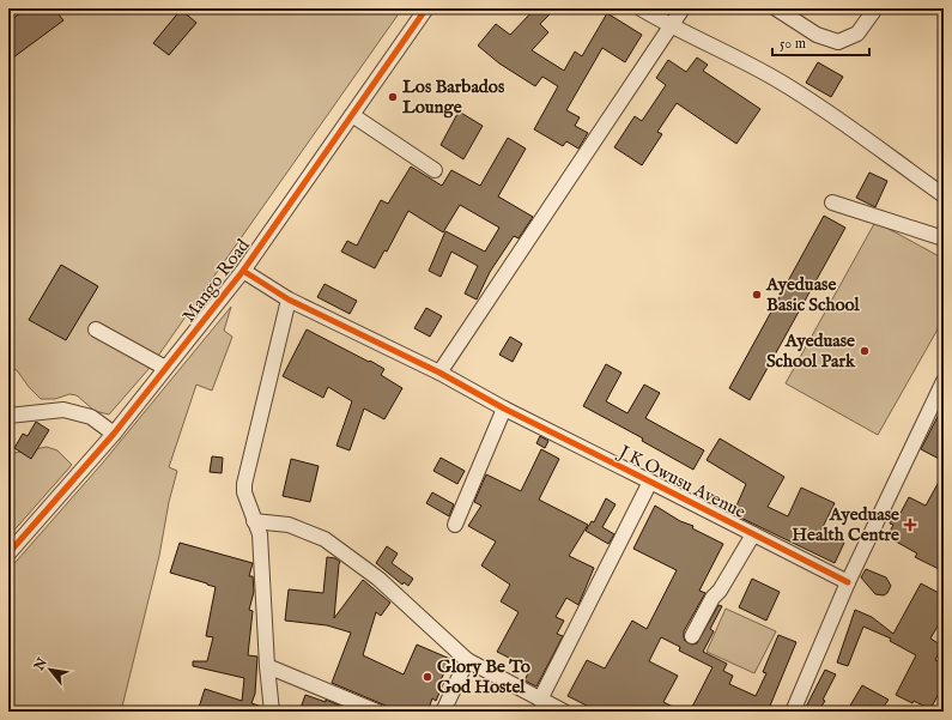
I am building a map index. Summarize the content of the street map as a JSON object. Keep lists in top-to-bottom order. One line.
{"streets":{"street":["Mango Road","J K Owusu Avenue"]},"crossings":[["Mango Road","J K Owusu Avenue"]],"places":{"other":["Los Barbados Lounge","Ayeduase Basic School","Ayeduase School Park","Glory Be To God Hostel"],"health":["Ayeduase Health Centre"]},"scale_bar":"50 m","north":"top left"}
